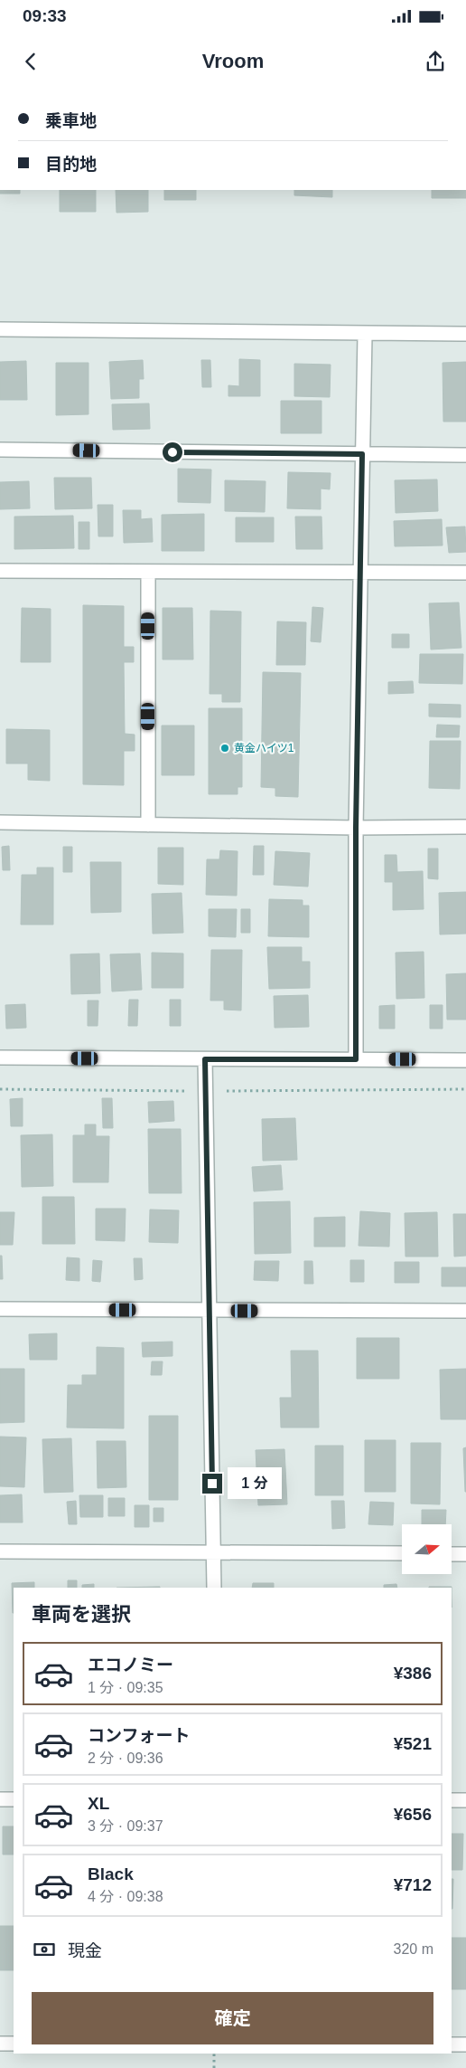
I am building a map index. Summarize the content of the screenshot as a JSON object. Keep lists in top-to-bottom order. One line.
{"places":["黄金ハイツ1"],"north":"right","page":{"status":"09:33","header":"Vroom","banner":["乗車地","目的地"],"bubble":"1 分","heading":"車両を選択","list":[{"name":"エコノミー","note":"1 分 · 09:35","value":"¥386"},{"name":"コンフォート","note":"2 分 · 09:36","value":"¥521"},{"name":"XL","note":"3 分 · 09:37","value":"¥656"},{"name":"Black","note":"4 分 · 09:38","value":"¥712"}],"pay":["現金","320 m"],"buttons":"確定"}}
